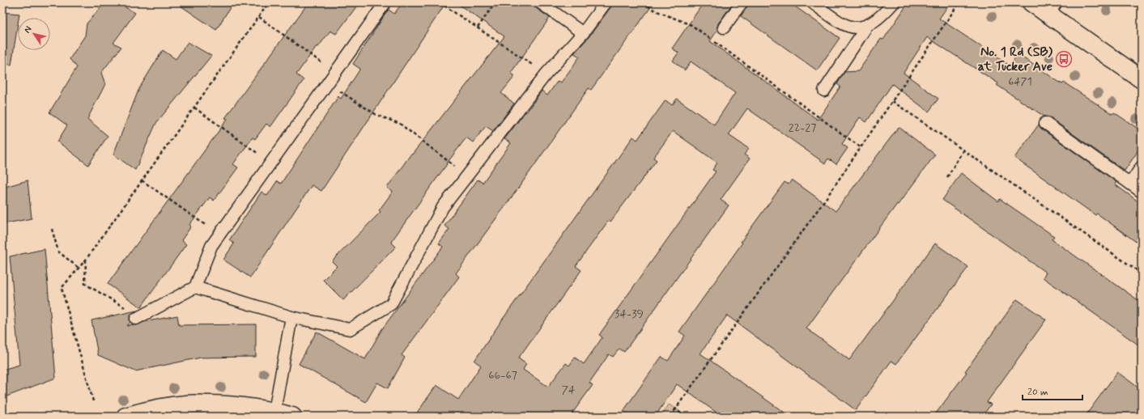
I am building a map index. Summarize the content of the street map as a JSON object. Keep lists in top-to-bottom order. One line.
{"places":{"bus stop":["No. 1 Rd (SB) at Tucker Ave"]},"house_numbers":["6471","22-27","34-39","66-67","74"],"scale_bar":"20 m","north":"top left"}
